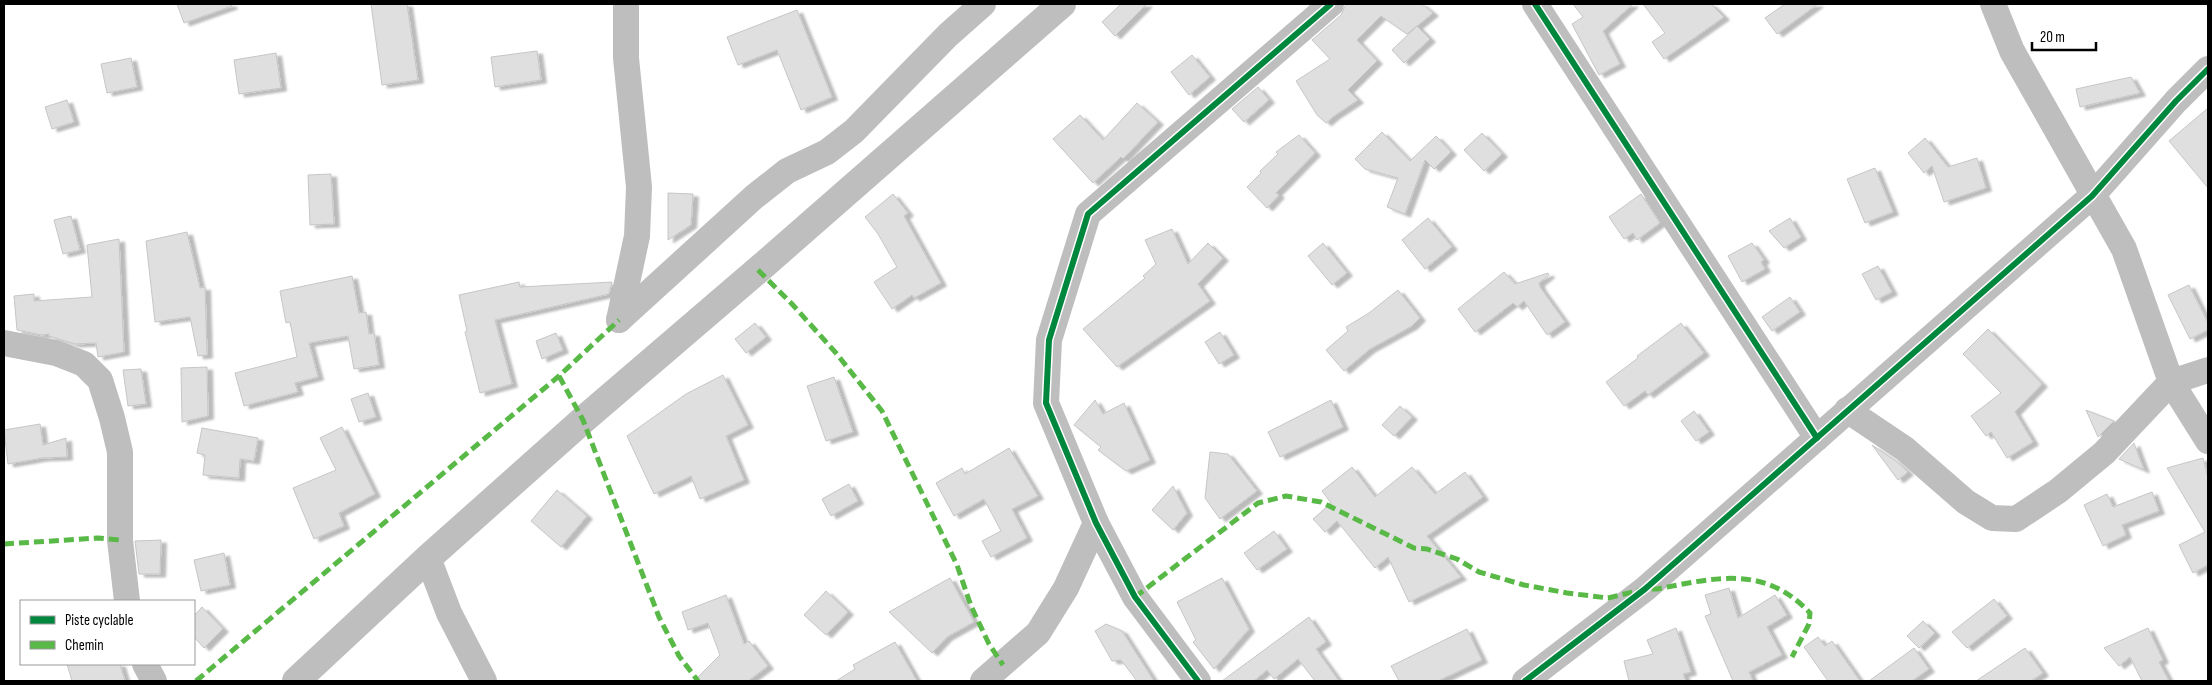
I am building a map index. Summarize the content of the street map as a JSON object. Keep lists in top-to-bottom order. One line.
{"legend":["Piste cyclable","Chemin"],"scale_bar":"20 m"}
